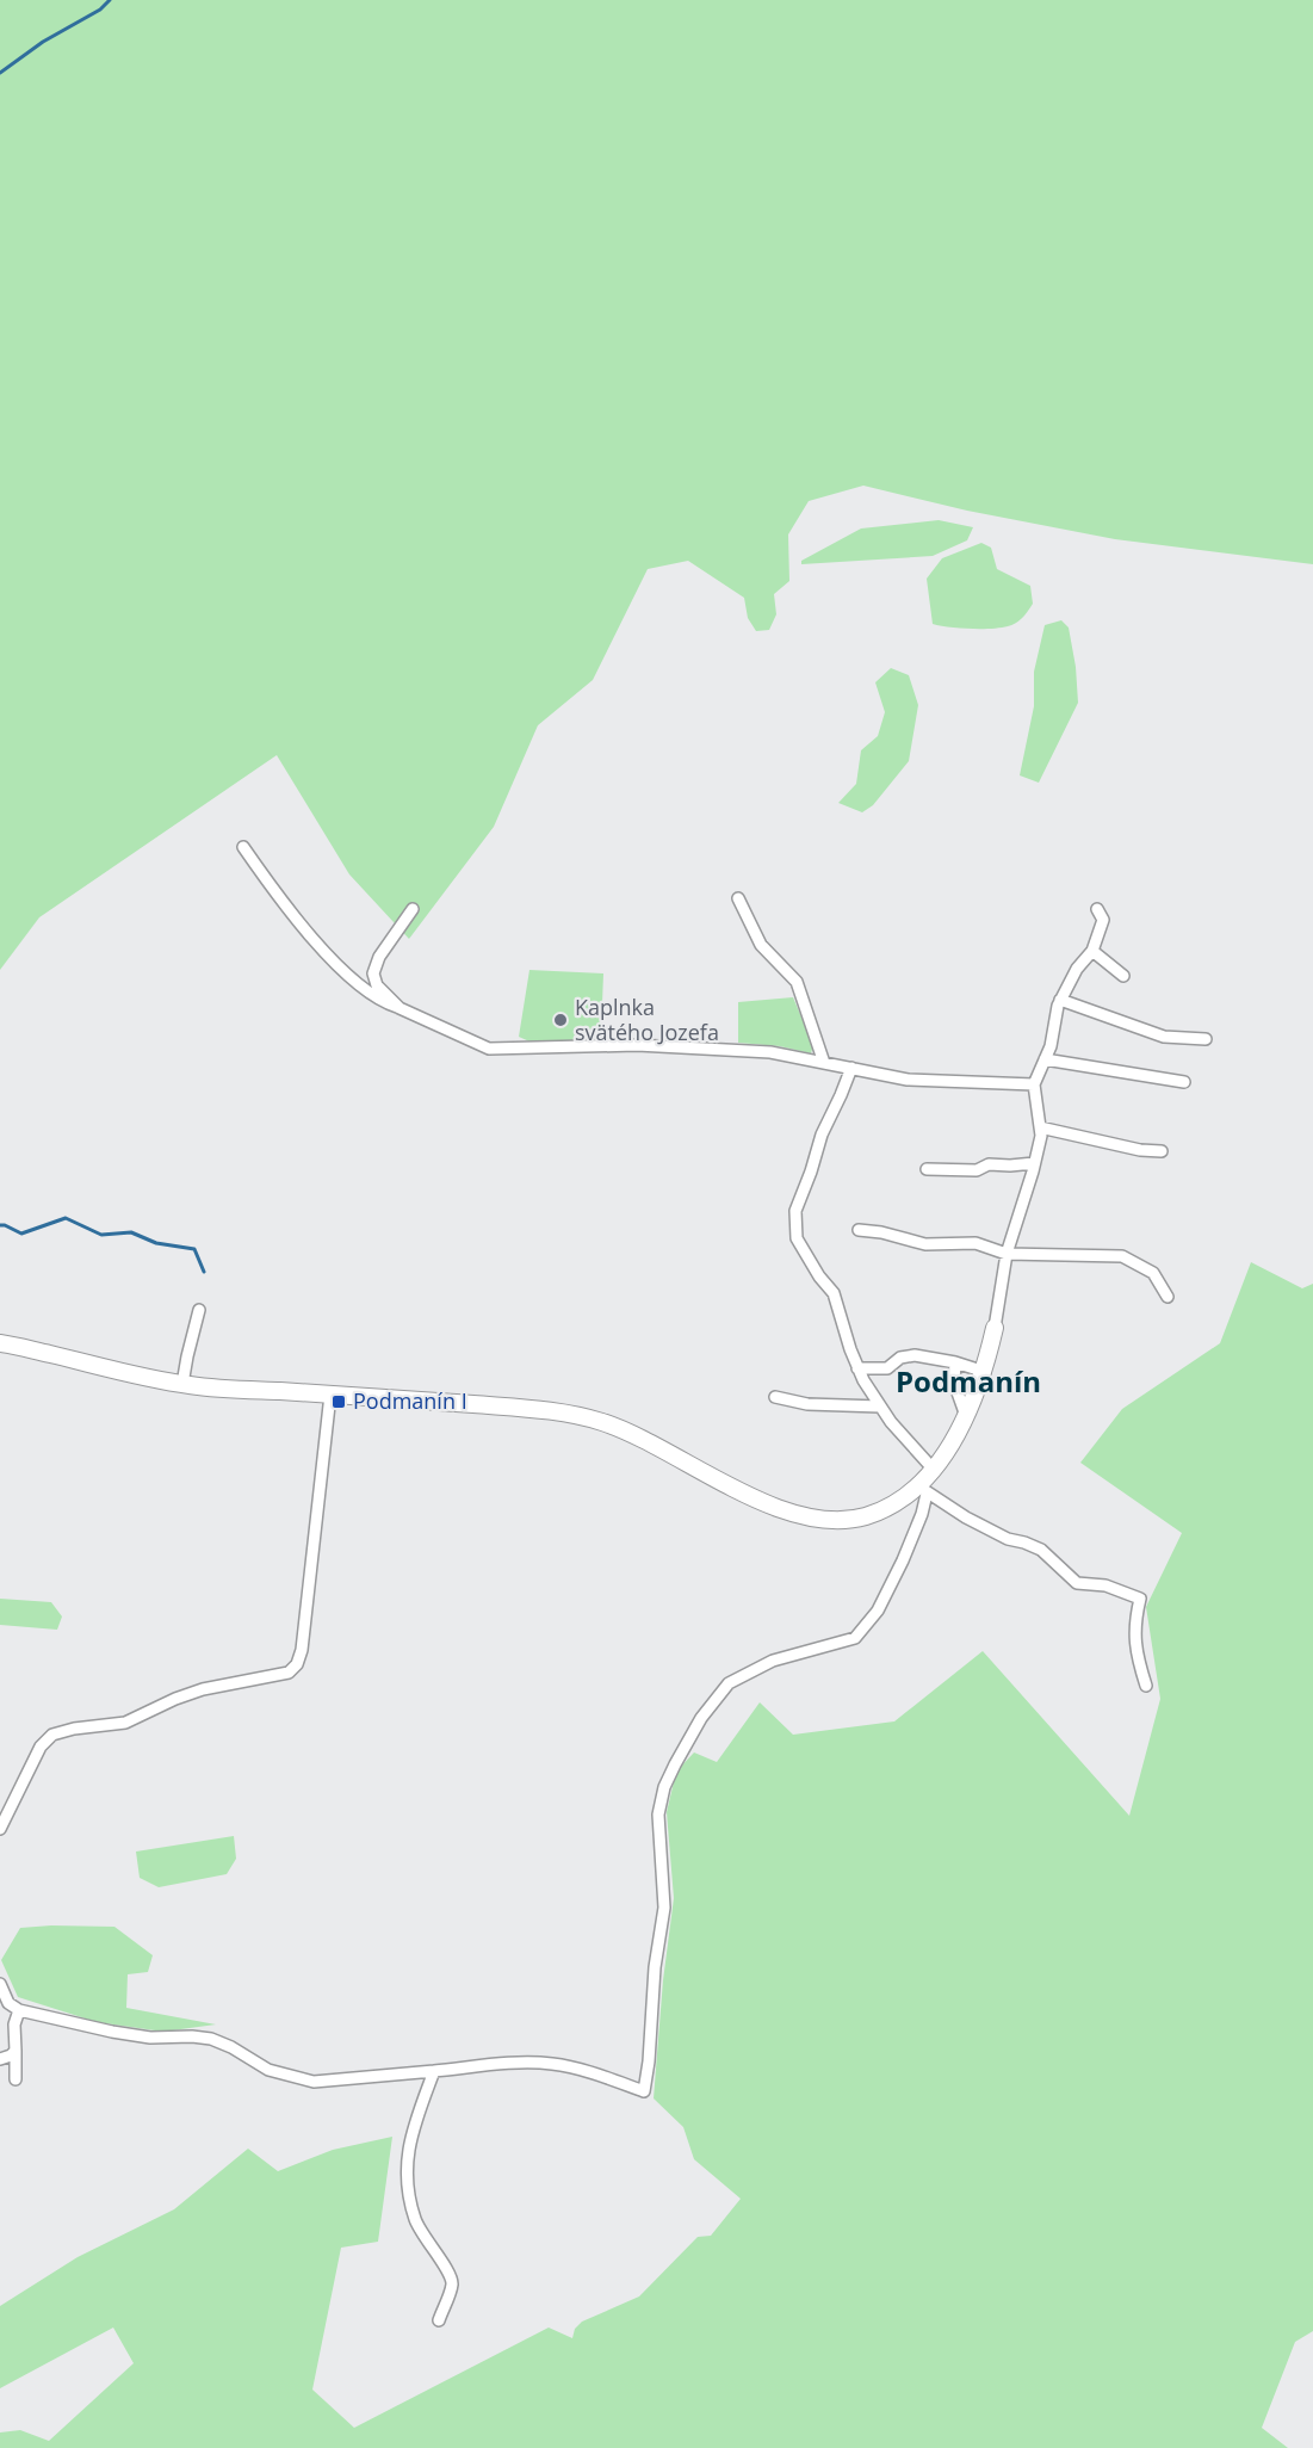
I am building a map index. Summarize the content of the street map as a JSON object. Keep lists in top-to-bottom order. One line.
{"districts":["Podmanín"],"places":{"other":["Kaplnka svätého Jozefa"],"transit":["Podmanín I"]}}
